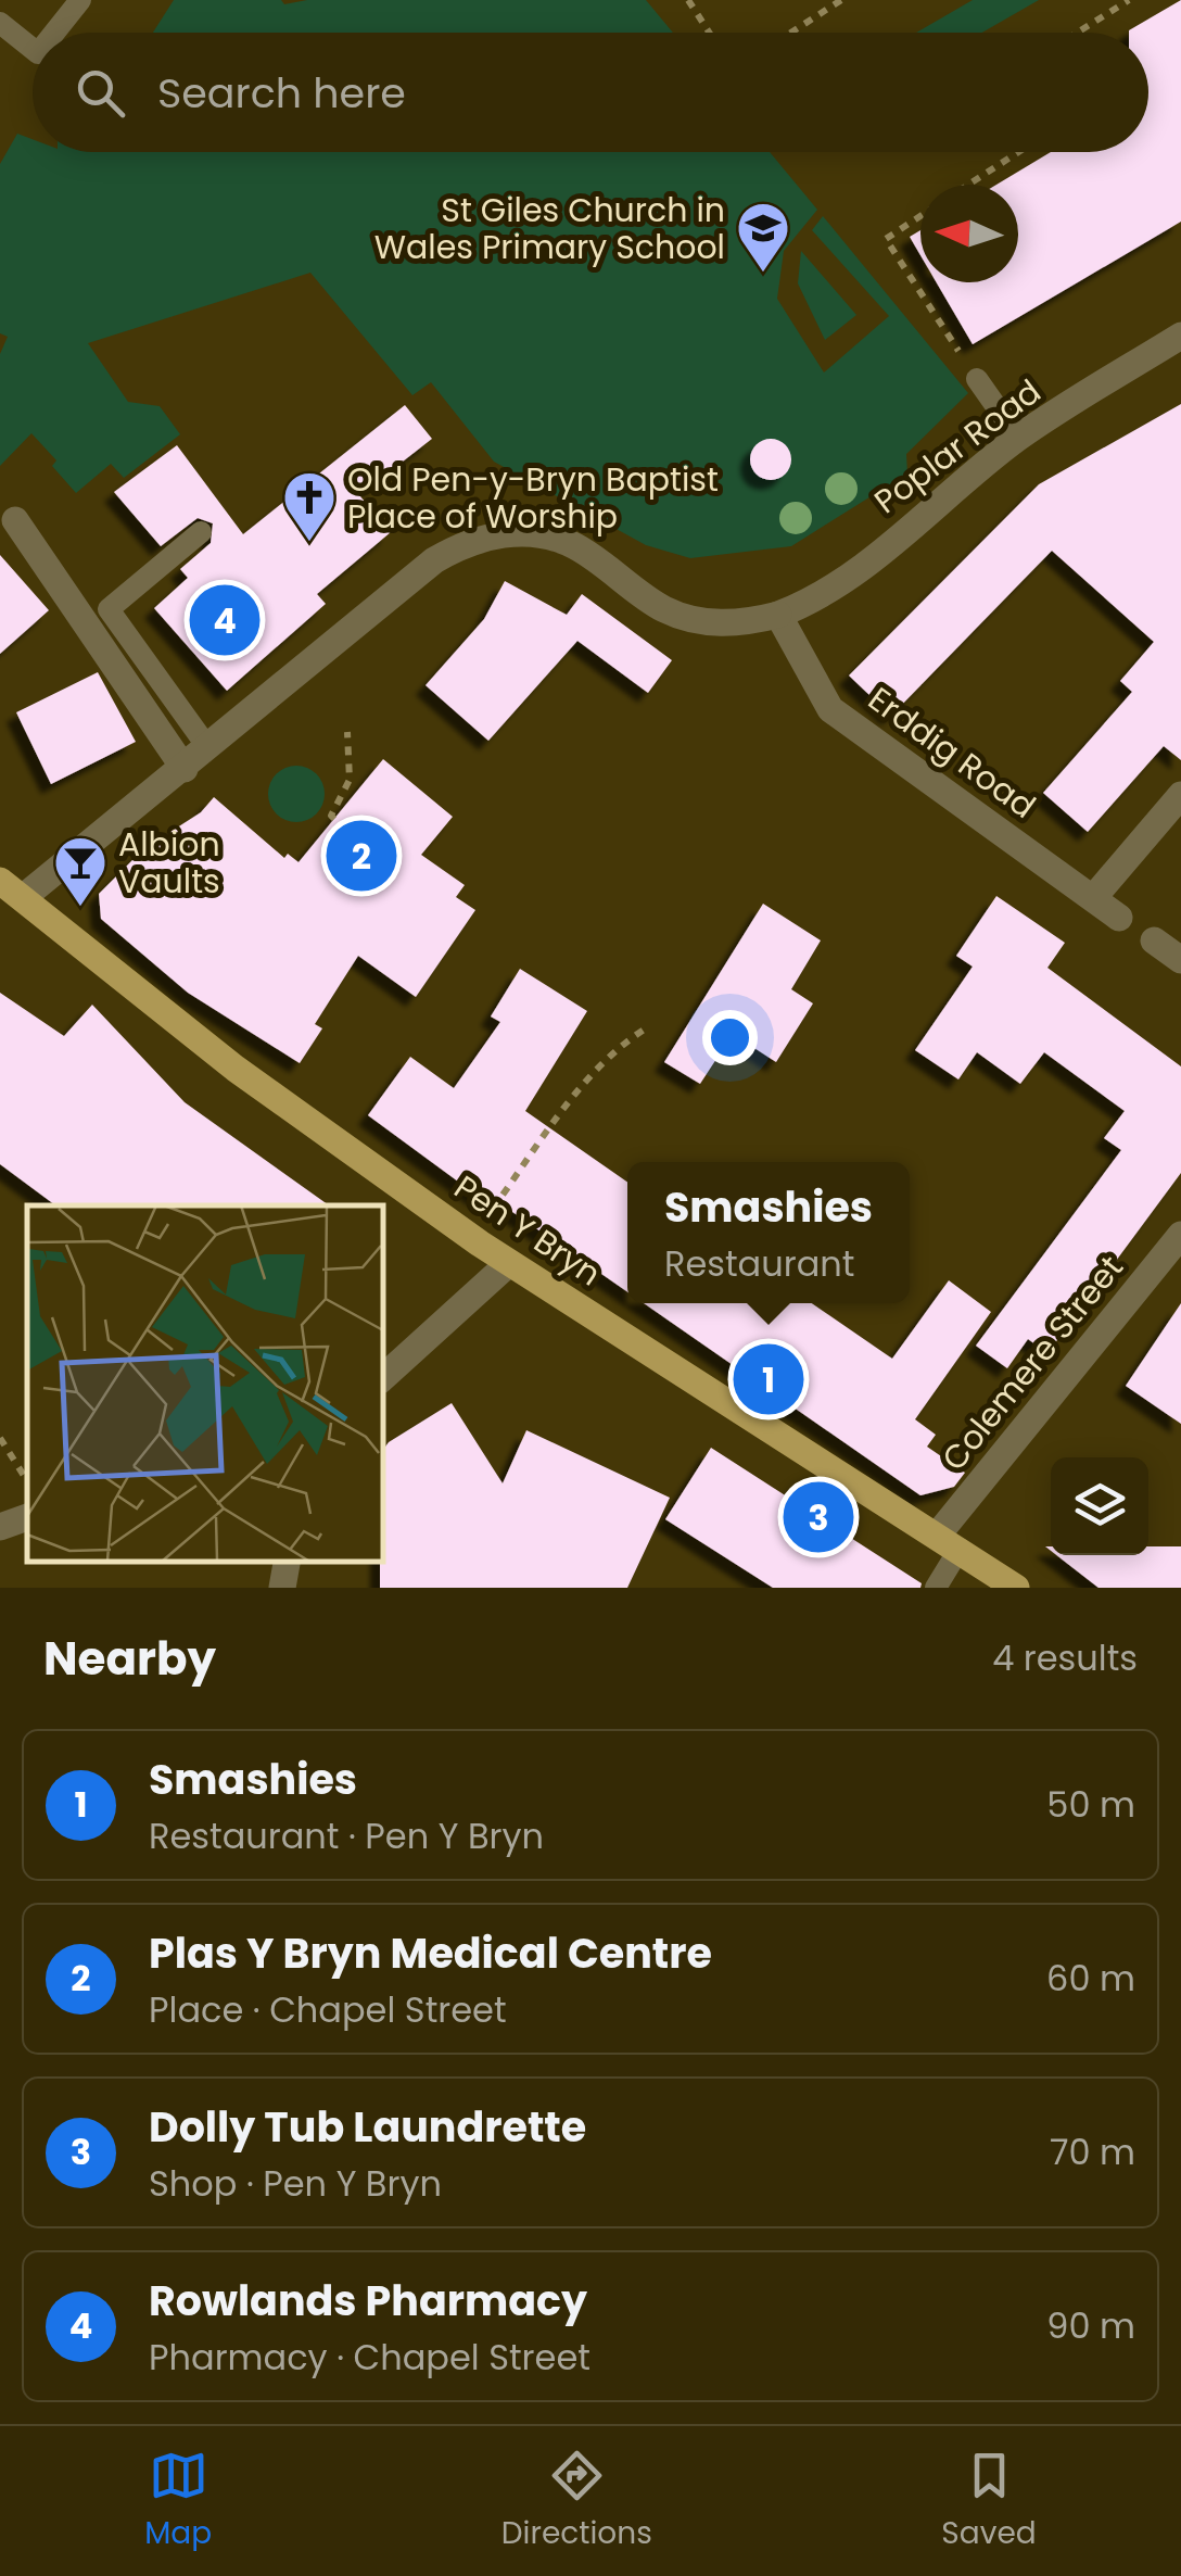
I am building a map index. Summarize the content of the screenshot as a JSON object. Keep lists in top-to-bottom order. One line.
{"streets":{"main road":["Pen Y Bryn"],"street":["Poplar Road","Erddig Road","Colemere Street"]},"crossings":[["Poplar Road","Erddig Road"],["Poplar Road","Pen Y Bryn"],["Pen Y Bryn","Colemere Street"]],"places":{"school or university":["St Giles Church in Wales Primary School"],"church":["Old Pen-y-Bryn Baptist Place of Worship"],"bar":["Albion Vaults"]},"north":"left","page":{"search":"Search here","pins":["4","2","1","3"],"popup":["Smashies","Restaurant"],"heading":["Nearby","4 results"],"list":[{"mark":"1","name":"Smashies","note":"Restaurant · Pen Y Bryn","value":"50 m"},{"mark":"2","name":"Plas Y Bryn Medical Centre","note":"Place · Chapel Street","value":"60 m"},{"mark":"3","name":"Dolly Tub Laundrette","note":"Shop · Pen Y Bryn","value":"70 m"},{"mark":"4","name":"Rowlands Pharmacy","note":"Pharmacy · Chapel Street","value":"90 m"}],"nav":["Map","Directions","Saved"]}}
